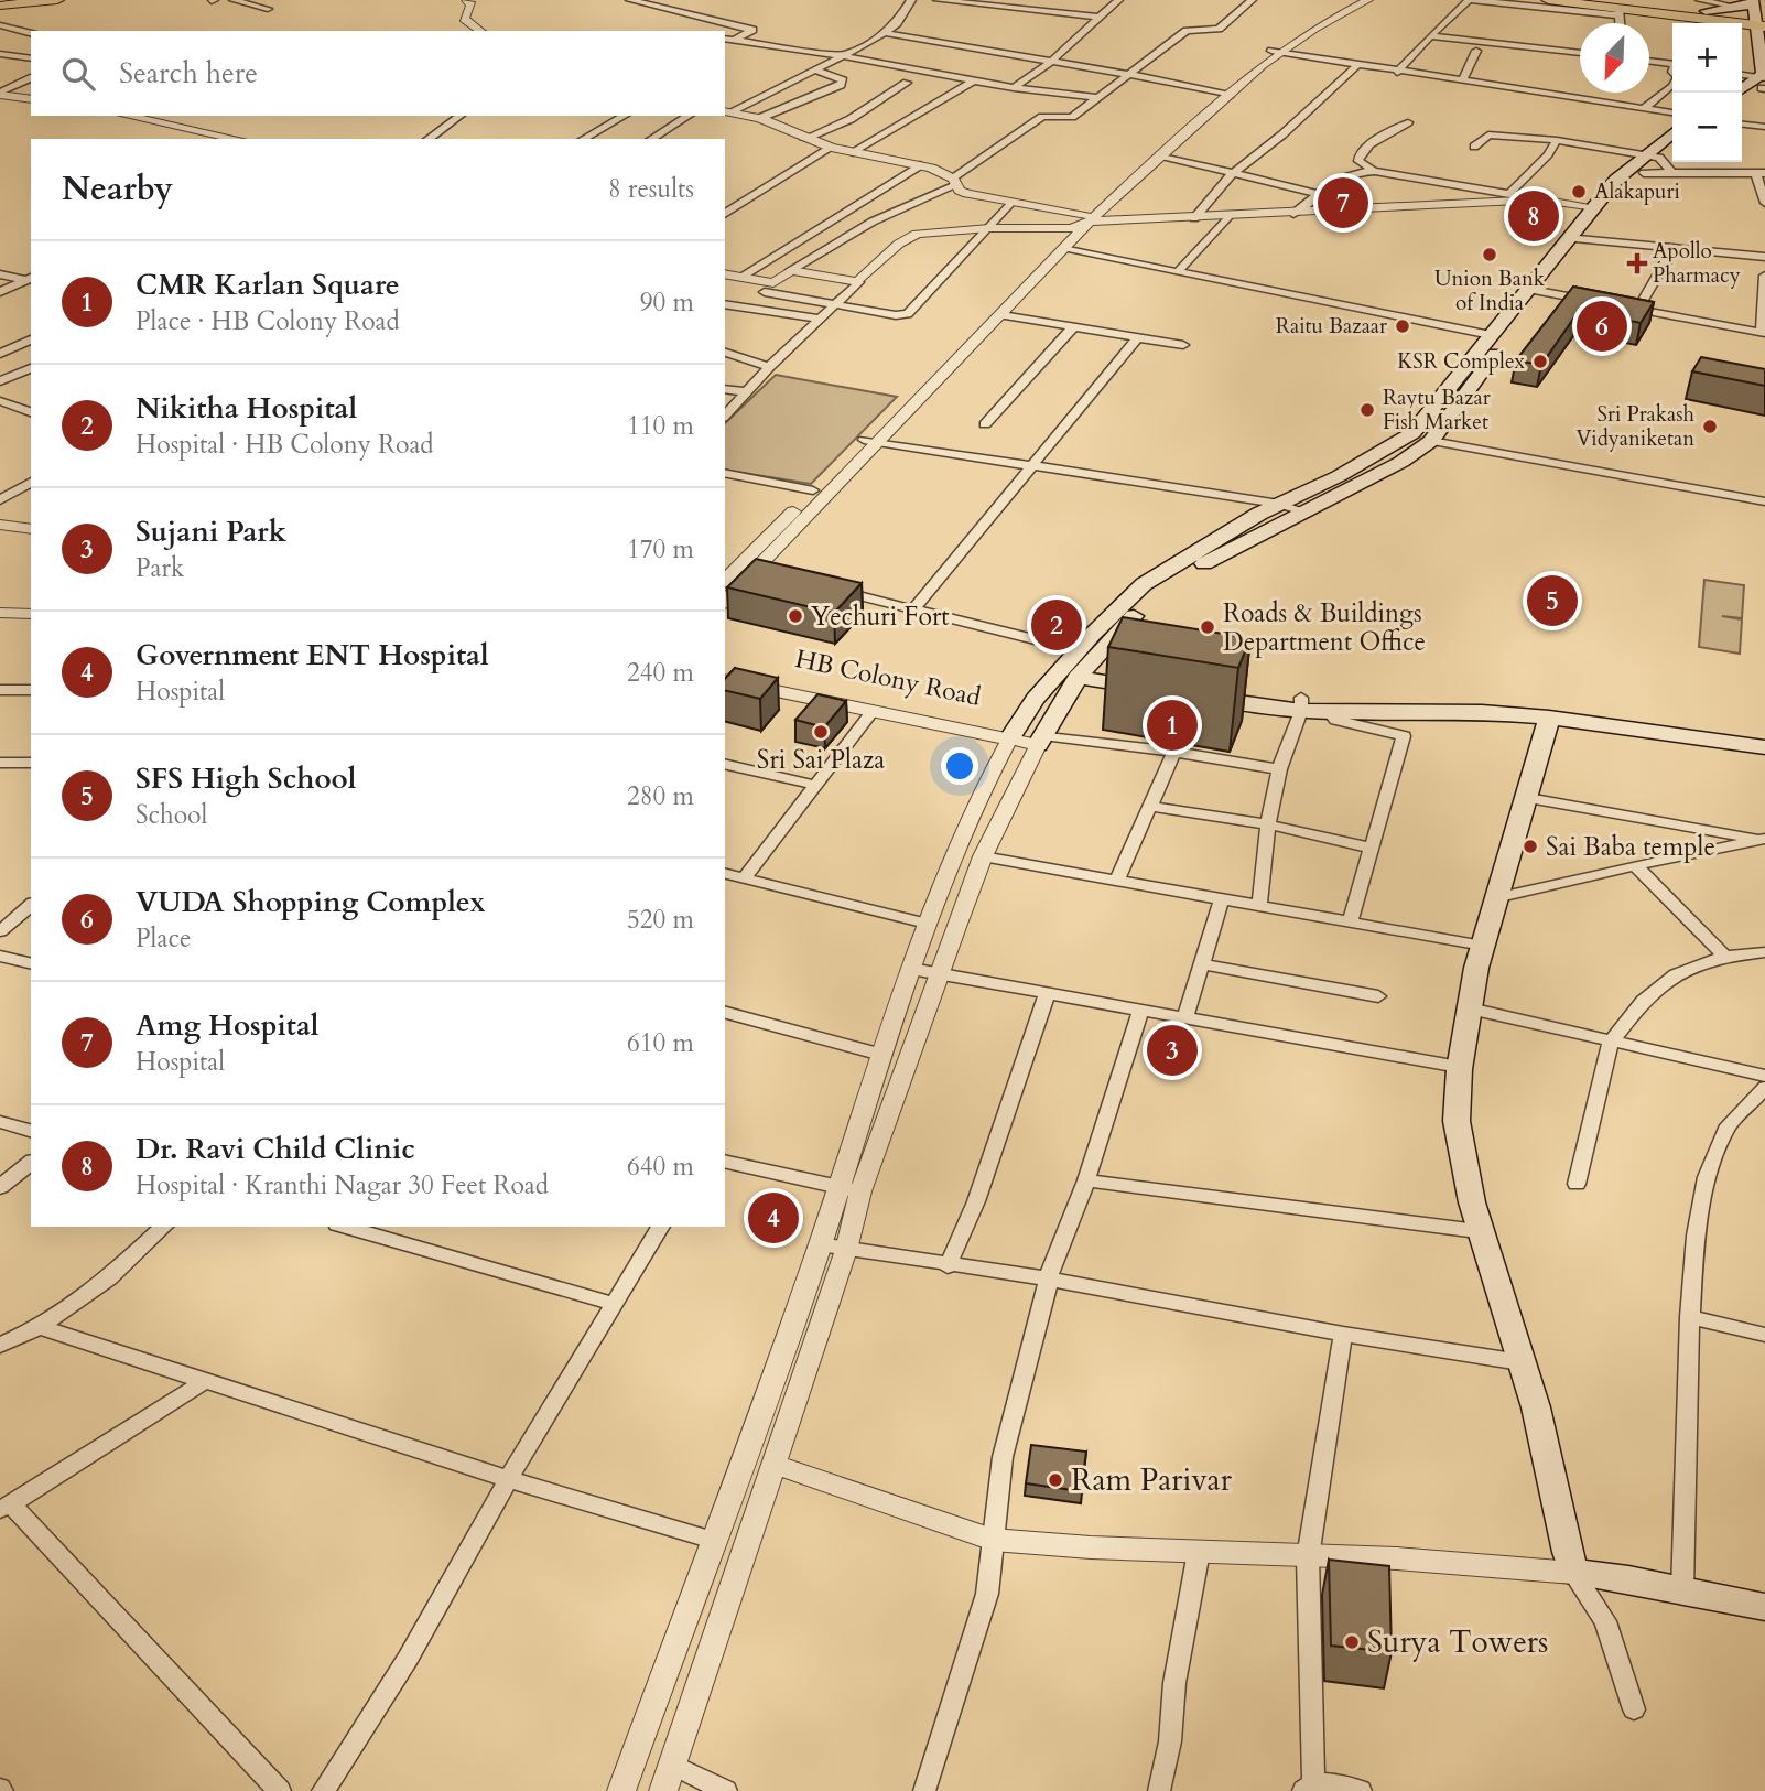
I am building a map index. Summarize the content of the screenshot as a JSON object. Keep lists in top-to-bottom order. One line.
{"streets":{"street":["HB Colony Road"]},"places":{"other":["Alakapuri","Union Bank of India","Raitu Bazaar","KSR Complex","Raytu Bazar Fish Market","Sri Prakash Vidyaniketan","Yechuri Fort","Roads & Buildings Department Office","Sri Sai Plaza","Sai Baba temple","Ram Parivar","Surya Towers"],"health":["Apollo Pharmacy"]},"north":"bottom left","page":{"map_buttons":["+","−"],"search":"Search here","heading":["Nearby","8 results"],"pins":["7","8","6","5","2","1","3","4"],"list":[{"mark":"1","name":"CMR Karlan Square","note":"Place · HB Colony Road","value":"90 m"},{"mark":"2","name":"Nikitha Hospital","note":"Hospital · HB Colony Road","value":"110 m"},{"mark":"3","name":"Sujani Park","note":"Park","value":"170 m"},{"mark":"4","name":"Government ENT Hospital","note":"Hospital","value":"240 m"},{"mark":"5","name":"SFS High School","note":"School","value":"280 m"},{"mark":"6","name":"VUDA Shopping Complex","note":"Place","value":"520 m"},{"mark":"7","name":"Amg Hospital","note":"Hospital","value":"610 m"},{"mark":"8","name":"Dr. Ravi Child Clinic","note":"Hospital · Kranthi Nagar 30 Feet Road","value":"640 m"}]}}
